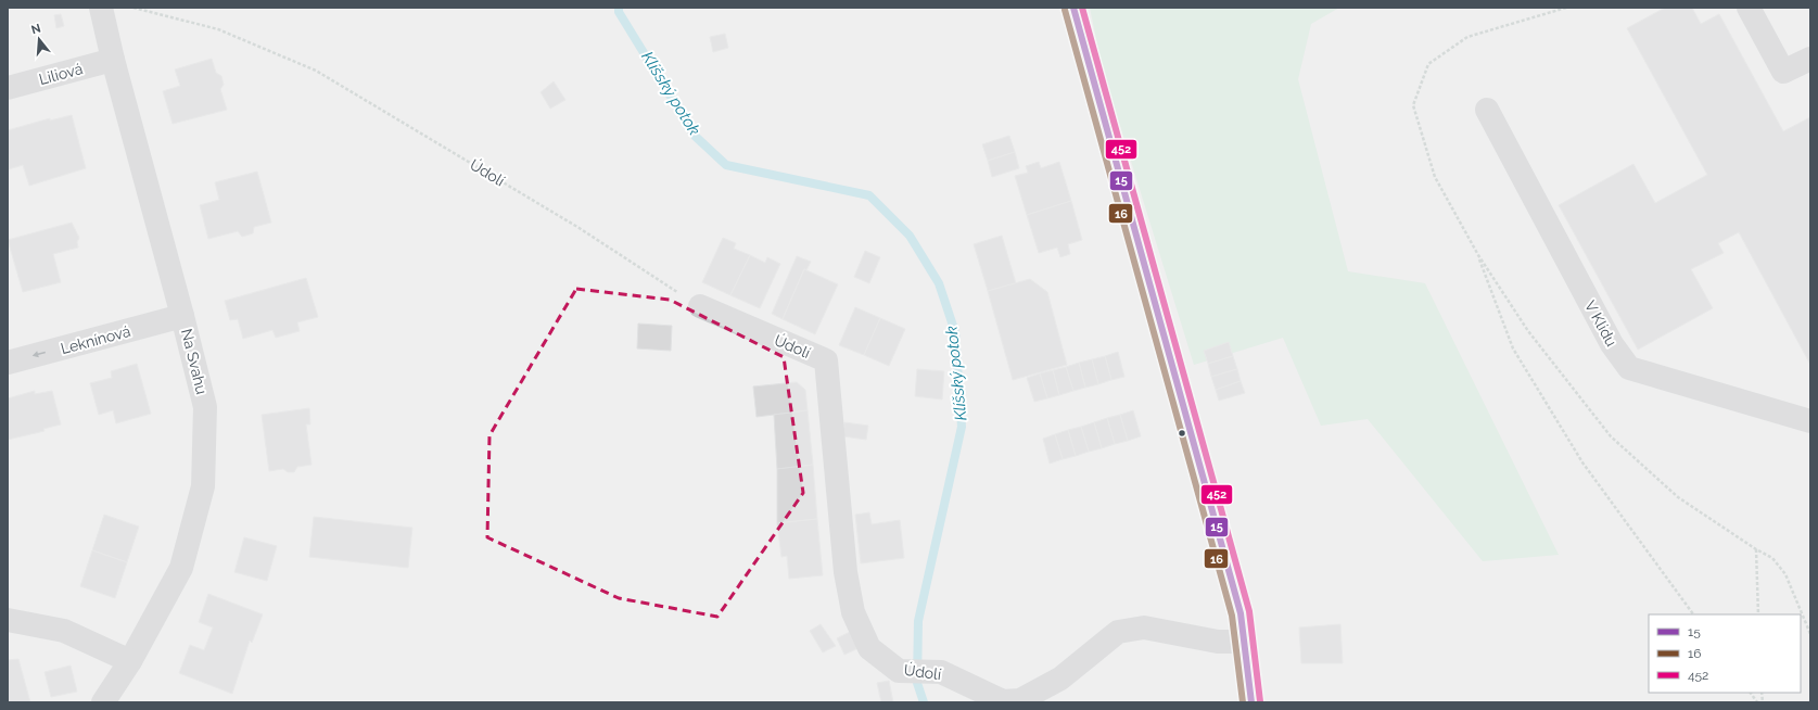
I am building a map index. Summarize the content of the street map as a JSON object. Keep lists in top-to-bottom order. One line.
{"streets":{"street":["Liliová","Údolí","V Klidu","Leknínová","Na Svahu"]},"crossings":[["Liliová","Na Svahu"],["Leknínová","Na Svahu"]],"one_way":["Leknínová"],"water":["Klíšský potok"],"lines":["transit line 15","transit line 452","transit line 16"],"legend":["15","16","452"],"north":"top"}
